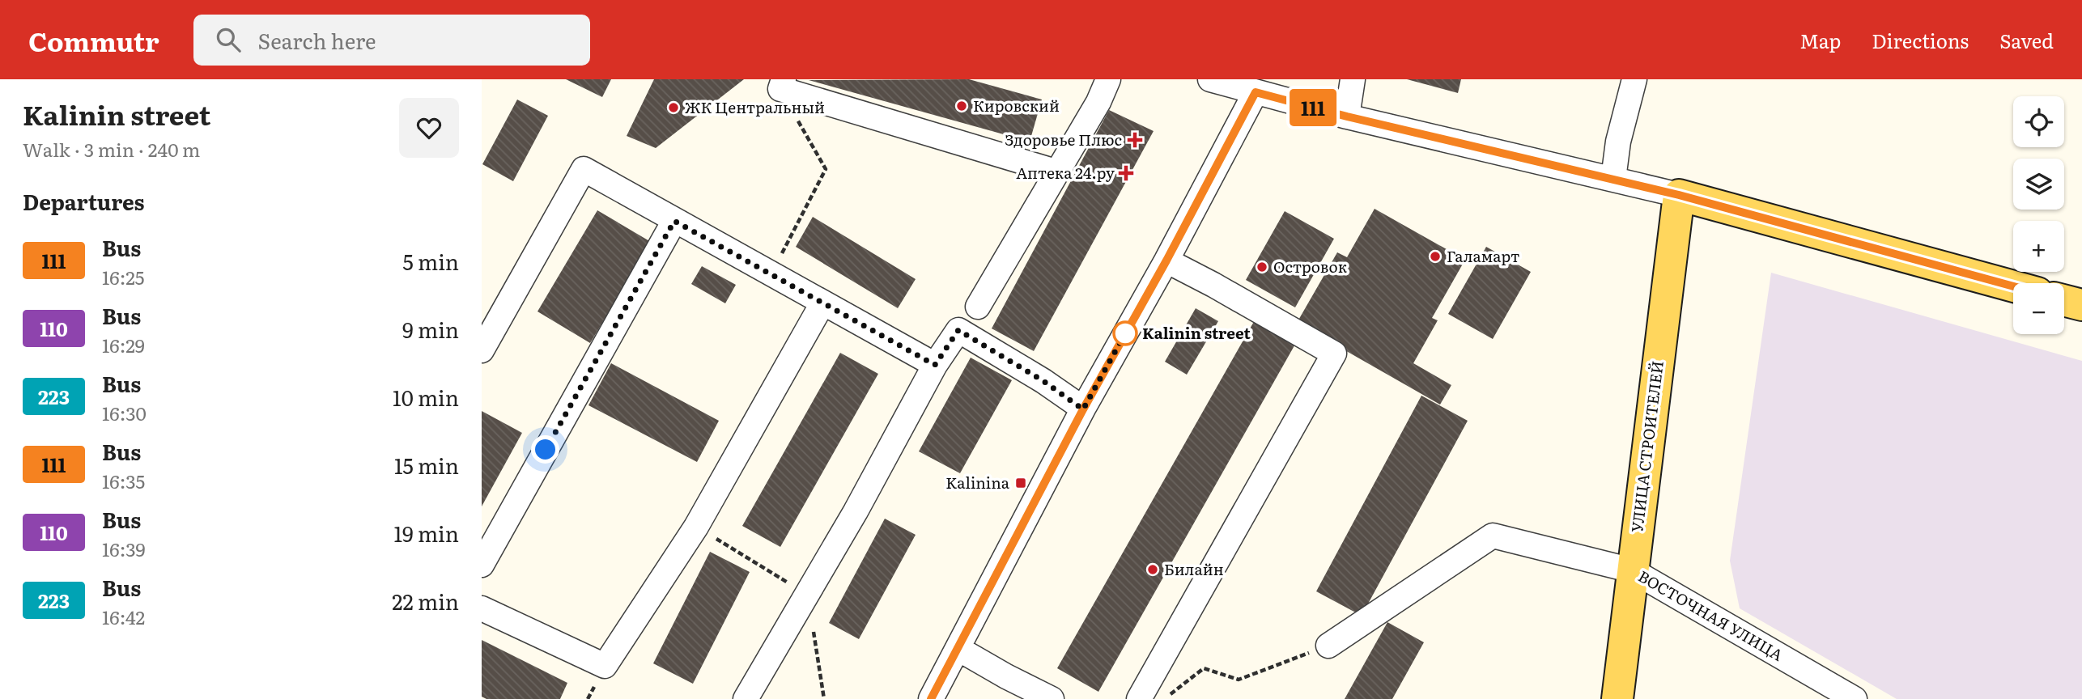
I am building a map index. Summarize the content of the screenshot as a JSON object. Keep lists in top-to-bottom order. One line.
{"streets":{"main road":["УЛИЦА СТРОИТЕЛЕЙ"],"street":["ВОСТОЧНАЯ УЛИЦА"]},"crossings":[["УЛИЦА СТРОИТЕЛЕЙ","ВОСТОЧНАЯ УЛИЦА"]],"places":{"other":["Кировский","ЖК Центральный","Галамарт","Островок","Kalinin street","Билайн"],"health":["Здоровье Плюс","Аптека 24.ру"],"transit":["Kalinina"]},"lines":["bus line 111"],"page":{"header":"Commutr","search":"Search here","nav":["Map","Directions","Saved"],"heading":[["Kalinin street","Walk · 3 min · 240 m"],"Departures"],"on_map":"111","map_buttons":["+","−"],"list":[{"mark":"111","name":"Bus","note":"16:25","value":"5 min"},{"mark":"110","name":"Bus","note":"16:29","value":"9 min"},{"mark":"223","name":"Bus","note":"16:30","value":"10 min"},{"mark":"111","name":"Bus","note":"16:35","value":"15 min"},{"mark":"110","name":"Bus","note":"16:39","value":"19 min"},{"mark":"223","name":"Bus","note":"16:42","value":"22 min"}]}}
